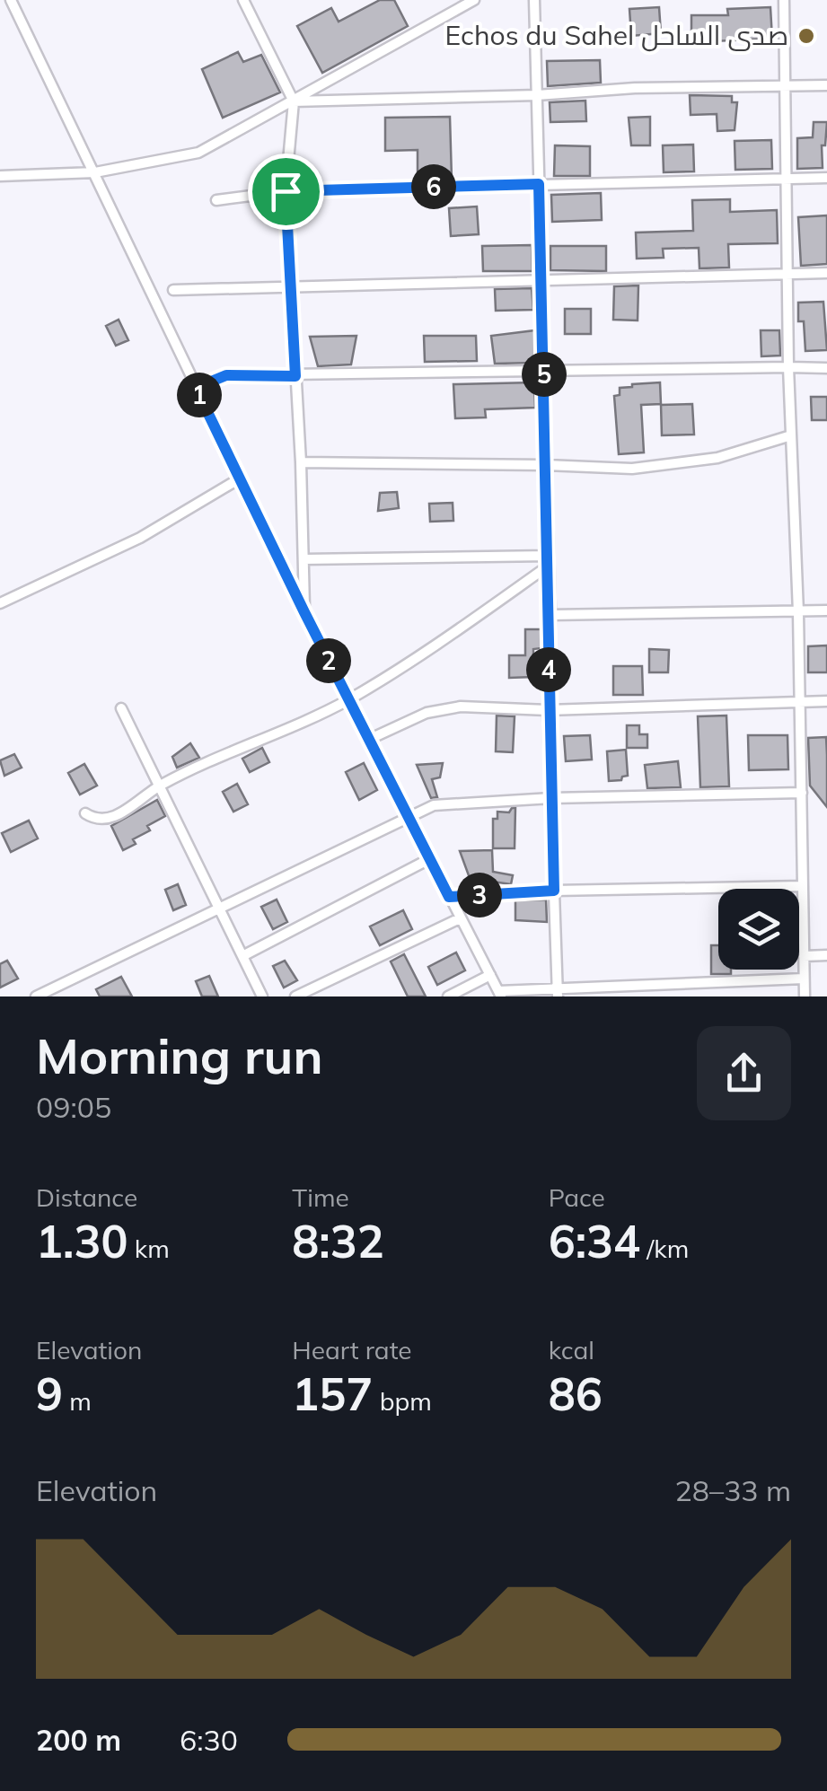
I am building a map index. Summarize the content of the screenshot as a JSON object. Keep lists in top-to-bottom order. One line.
{"places":["Echos du Sahel صدى الساحل"],"page":{"pins":["6","5","1","2","4","3"],"heading":["Morning run","09:05"],"stats":[["Distance","1.30 km"],["Time","8:32"],["Pace","6:34 /km"],["Elevation","9 m"],["Heart rate","157 bpm"],["kcal","86"]],"chart":["Elevation","28–33 m"],"list":[{"name":"200 m","note":"6:30"}]}}
